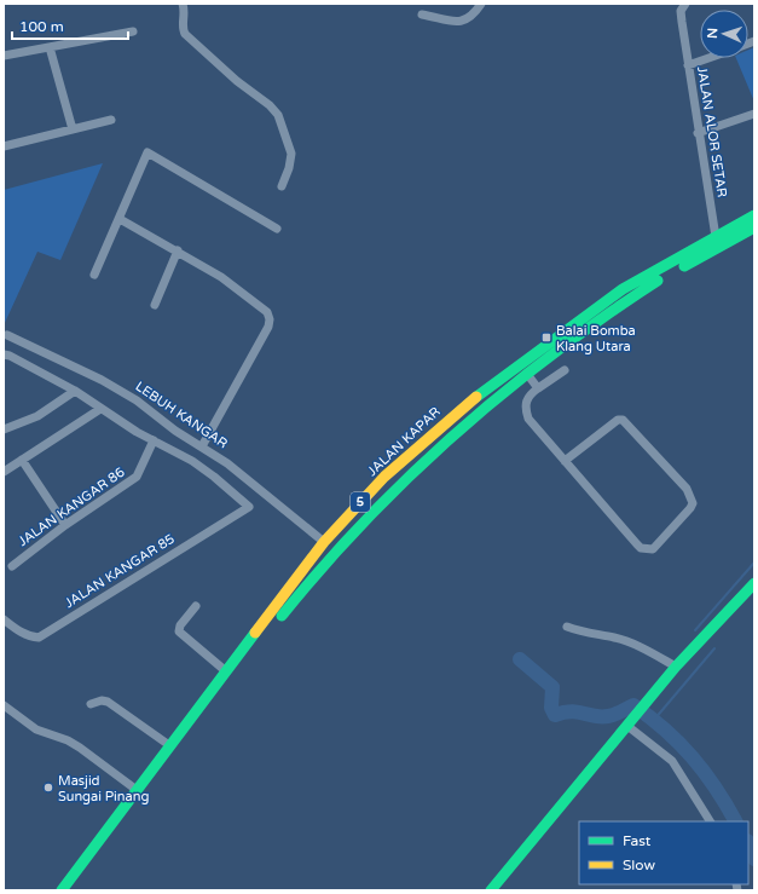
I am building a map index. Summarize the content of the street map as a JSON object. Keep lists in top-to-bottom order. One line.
{"streets":{"main road":["JALAN KAPAR","5"],"street":["JALAN ALOR SETAR","LEBUH KANGAR","JALAN KANGAR 86","JALAN KANGAR 85"]},"crossings":[["JALAN ALOR SETAR","JALAN KAPAR"],["LEBUH KANGAR","JALAN KAPAR"]],"places":{"transit":["Balai Bomba Klang Utara"],"other":["Masjid Sungai Pinang"]},"legend":["Fast","Slow"],"scale_bar":"100 m","north":"left"}
